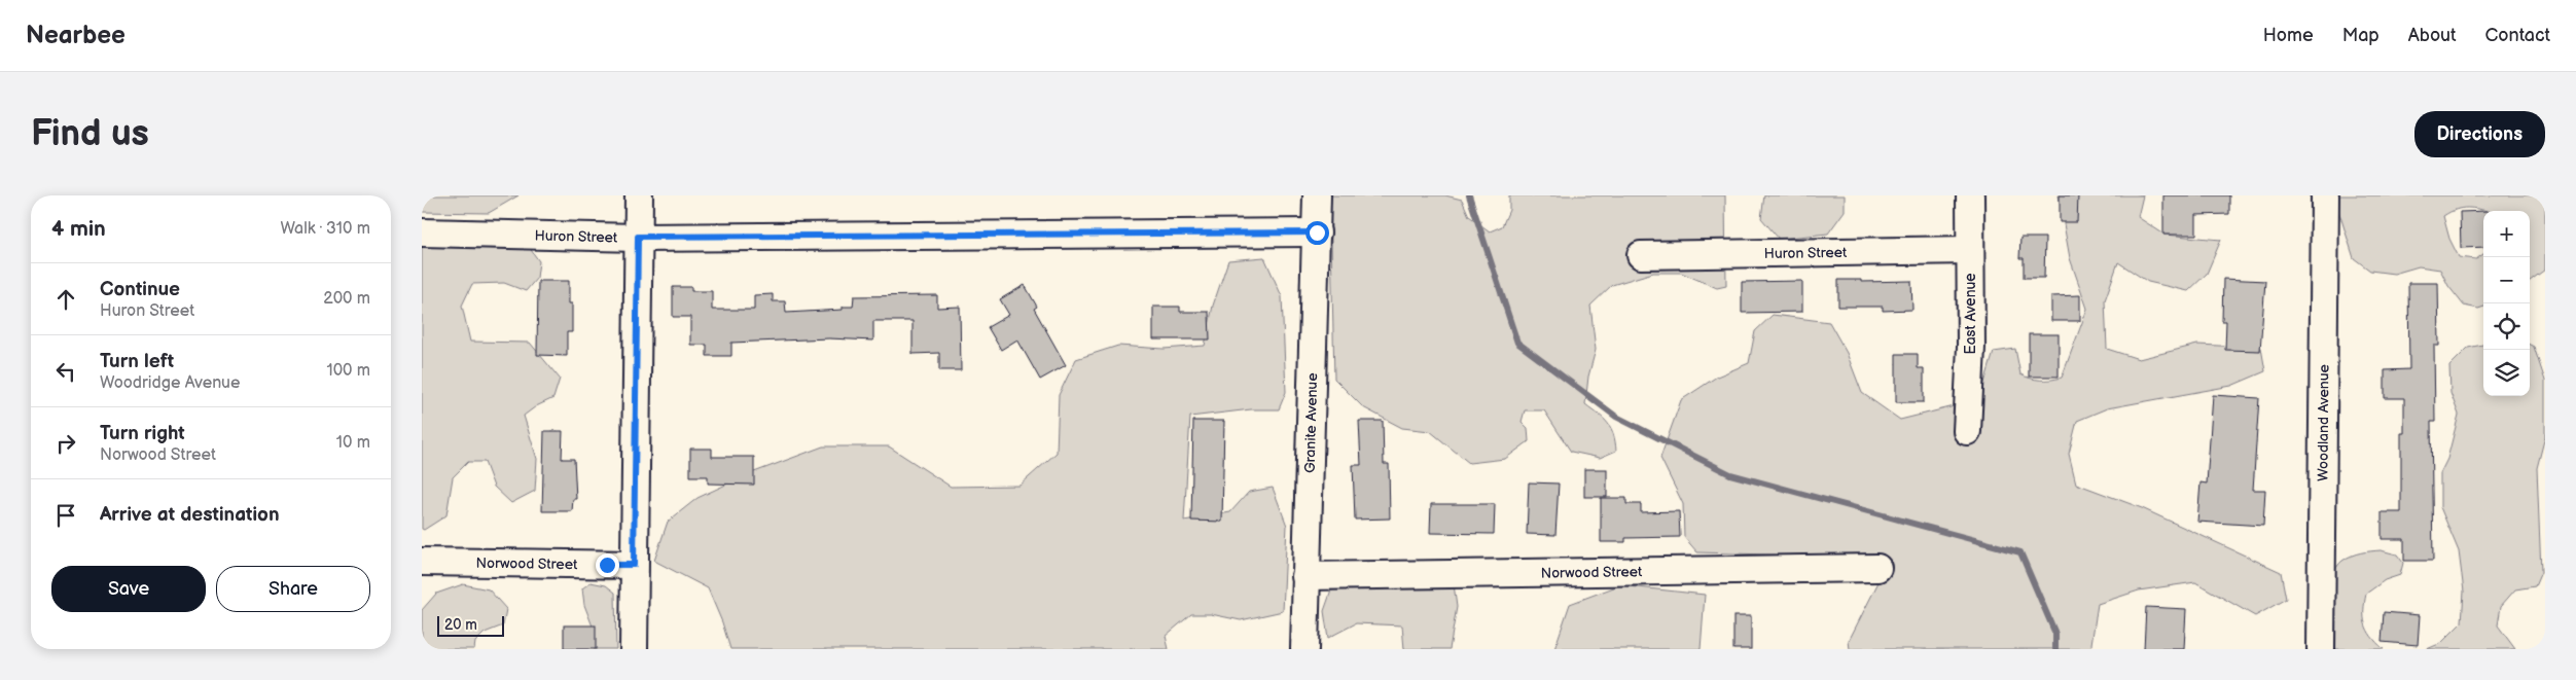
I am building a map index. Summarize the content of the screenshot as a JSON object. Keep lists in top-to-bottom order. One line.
{"streets":{"street":["Huron Street","East Avenue","Granite Avenue","Woodland Avenue","Norwood Street"]},"crossings":[["Huron Street","East Avenue"],["Huron Street","Granite Avenue"],["Granite Avenue","Norwood Street"]],"scale_bar":"20 m","page":{"header":"Nearbee","nav":["Home","Map","About","Contact"],"buttons":["Directions",["Save","Share"]],"title":"Find us","heading":["4 min","Walk · 310 m"],"map_buttons":["+","−"],"list":[["Continue","Huron Street","200 m"],["Turn left","Woodridge Avenue","100 m"],["Turn right","Norwood Street","10 m"],"Arrive at destination"],"scale":"20 m"}}
